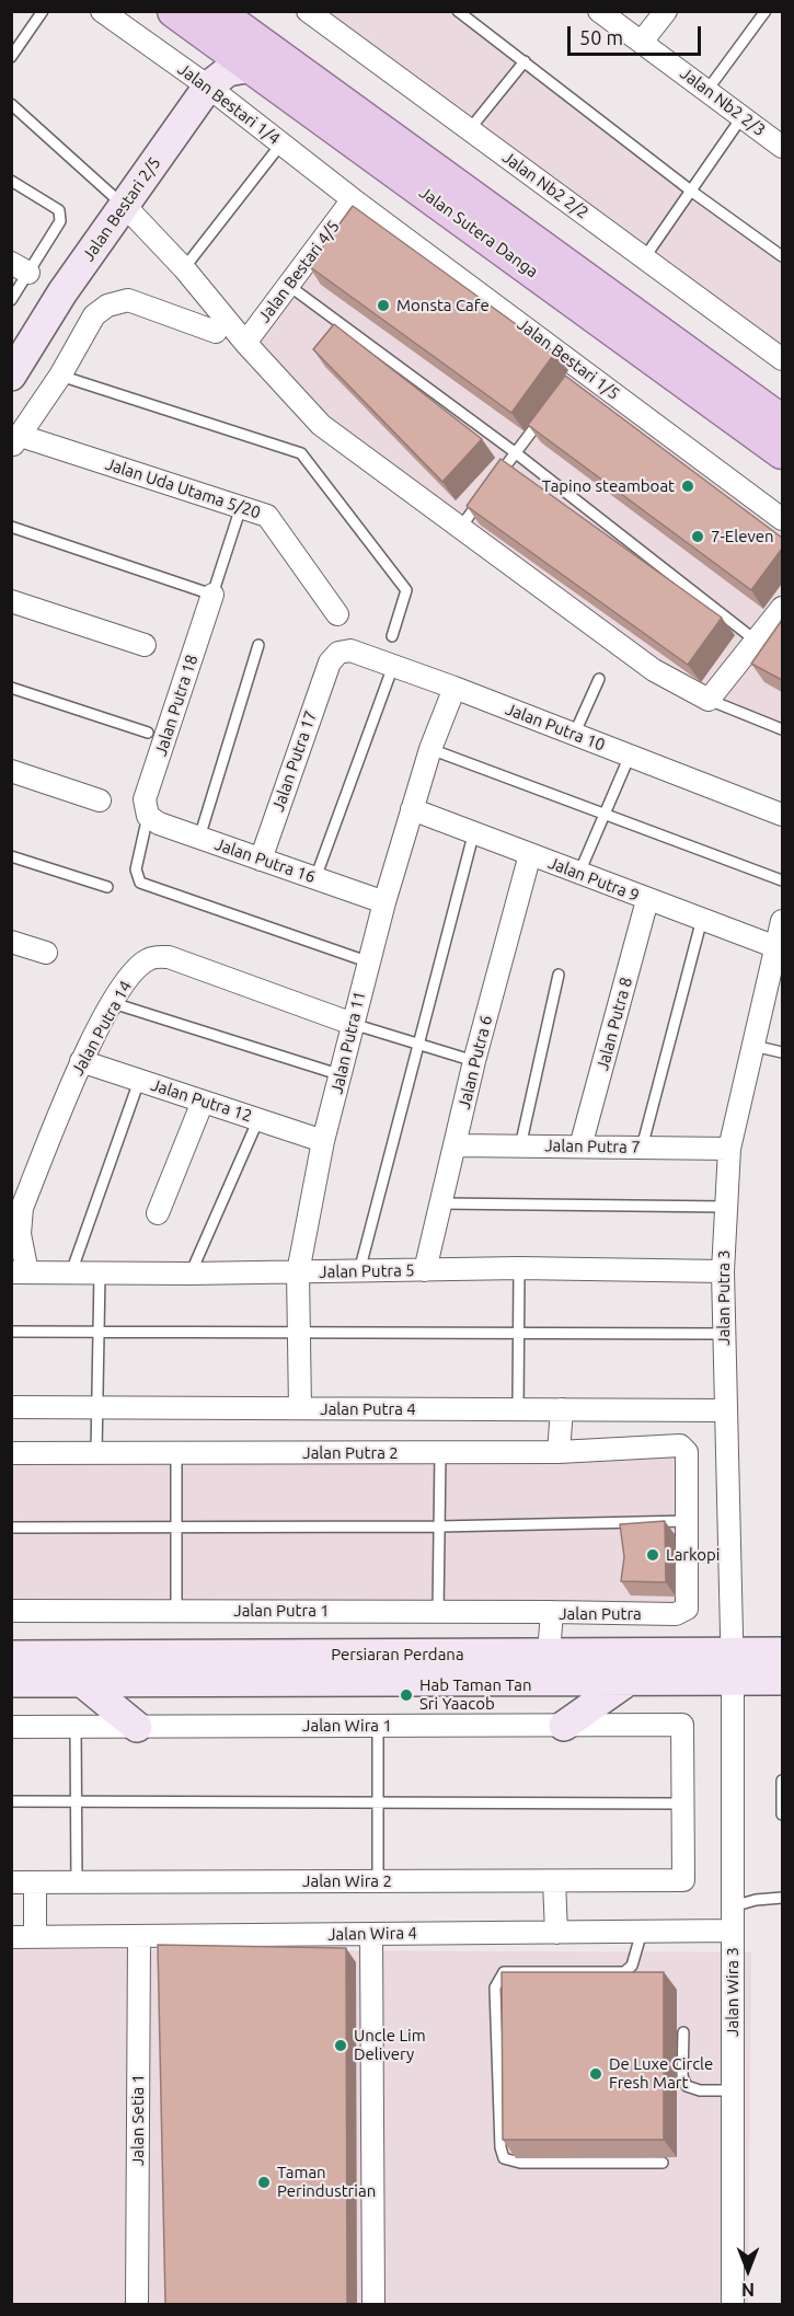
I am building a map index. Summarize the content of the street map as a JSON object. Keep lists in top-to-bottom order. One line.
{"streets":{"main road":["Jalan Bestari 2/5","Jalan Sutera Danga","Persiaran Perdana"],"street":["Jalan Nb2 2/3","Jalan Bestari 1/4","Jalan Nb2 2/2","Jalan Bestari 4/5","Jalan Bestari 1/5","Jalan Uda Utama 5/20","Jalan Putra 18","Jalan Putra 10","Jalan Putra 17","Jalan Putra 16","Jalan Putra 9","Jalan Putra 8","Jalan Putra 14","Jalan Putra 11","Jalan Putra 6","Jalan Putra 12","Jalan Putra 7","Jalan Putra 5","Jalan Putra 3","Jalan Putra 4","Jalan Putra 2","Jalan Putra 1","Jalan Putra","Jalan Wira 1","Jalan Wira 2","Jalan Wira 4","Jalan Wira 3","Jalan Setia 1"]},"crossings":[["Jalan Bestari 1/4","Jalan Bestari 2/5"],["Jalan Bestari 1/4","Jalan Bestari 4/5"],["Jalan Bestari 1/4","Jalan Bestari 1/5"],["Jalan Bestari 2/5","Jalan Sutera Danga"],["Jalan Bestari 4/5","Jalan Bestari 1/5"],["Jalan Putra 18","Jalan Putra 16"],["Jalan Putra 10","Jalan Putra 17"],["Jalan Putra 10","Jalan Putra 11"],["Jalan Putra 17","Jalan Putra 16"],["Jalan Putra 16","Jalan Putra 11"],["Jalan Putra 9","Jalan Putra 8"],["Jalan Putra 9","Jalan Putra 11"],["Jalan Putra 9","Jalan Putra 6"],["Jalan Putra 9","Jalan Putra 3"],["Jalan Putra 8","Jalan Putra 7"],["Jalan Putra 14","Jalan Putra 11"],["Jalan Putra 14","Jalan Putra 12"],["Jalan Putra 14","Jalan Putra 5"],["Jalan Putra 11","Jalan Putra 12"],["Jalan Putra 11","Jalan Putra 5"],["Jalan Putra 11","Jalan Putra 4"],["Jalan Putra 6","Jalan Putra 7"],["Jalan Putra 6","Jalan Putra 5"],["Jalan Putra 7","Jalan Putra 3"],["Jalan Putra 5","Jalan Putra 3"],["Jalan Putra 3","Jalan Putra 4"],["Jalan Putra 3","Persiaran Perdana"],["Jalan Putra 3","Jalan Wira 3"],["Jalan Putra 2","Jalan Putra"],["Jalan Putra 1","Jalan Putra"],["Jalan Putra","Persiaran Perdana"],["Persiaran Perdana","Jalan Wira 3"],["Jalan Wira 1","Jalan Wira 2"],["Jalan Wira 4","Jalan Wira 3"],["Jalan Wira 4","Jalan Setia 1"]],"places":["Monsta Cafe","Tapino steamboat","7-Eleven","Larkopi","Hab Taman Tan Sri Yaacob","Uncle Lim Delivery","De Luxe Circle Fresh Mart","Taman Perindustrian"],"scale_bar":"50 m","north":"bottom"}
